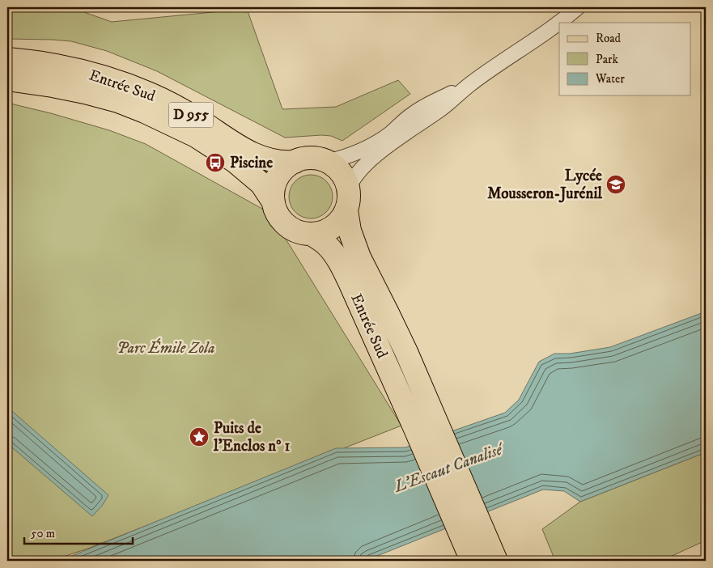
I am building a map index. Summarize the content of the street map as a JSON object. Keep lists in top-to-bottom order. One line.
{"streets":{"main road":["Entrée Sud","D 955"]},"water":["L'Escaut Canalisé"],"parks":["Parc Émile Zola"],"places":{"bus stop":["Piscine"],"school or university":["Lycée Mousseron-Jurénil"],"place":["Puits de l'Enclos n° 1"]},"legend":["Road","Park","Water"],"scale_bar":"50 m"}
